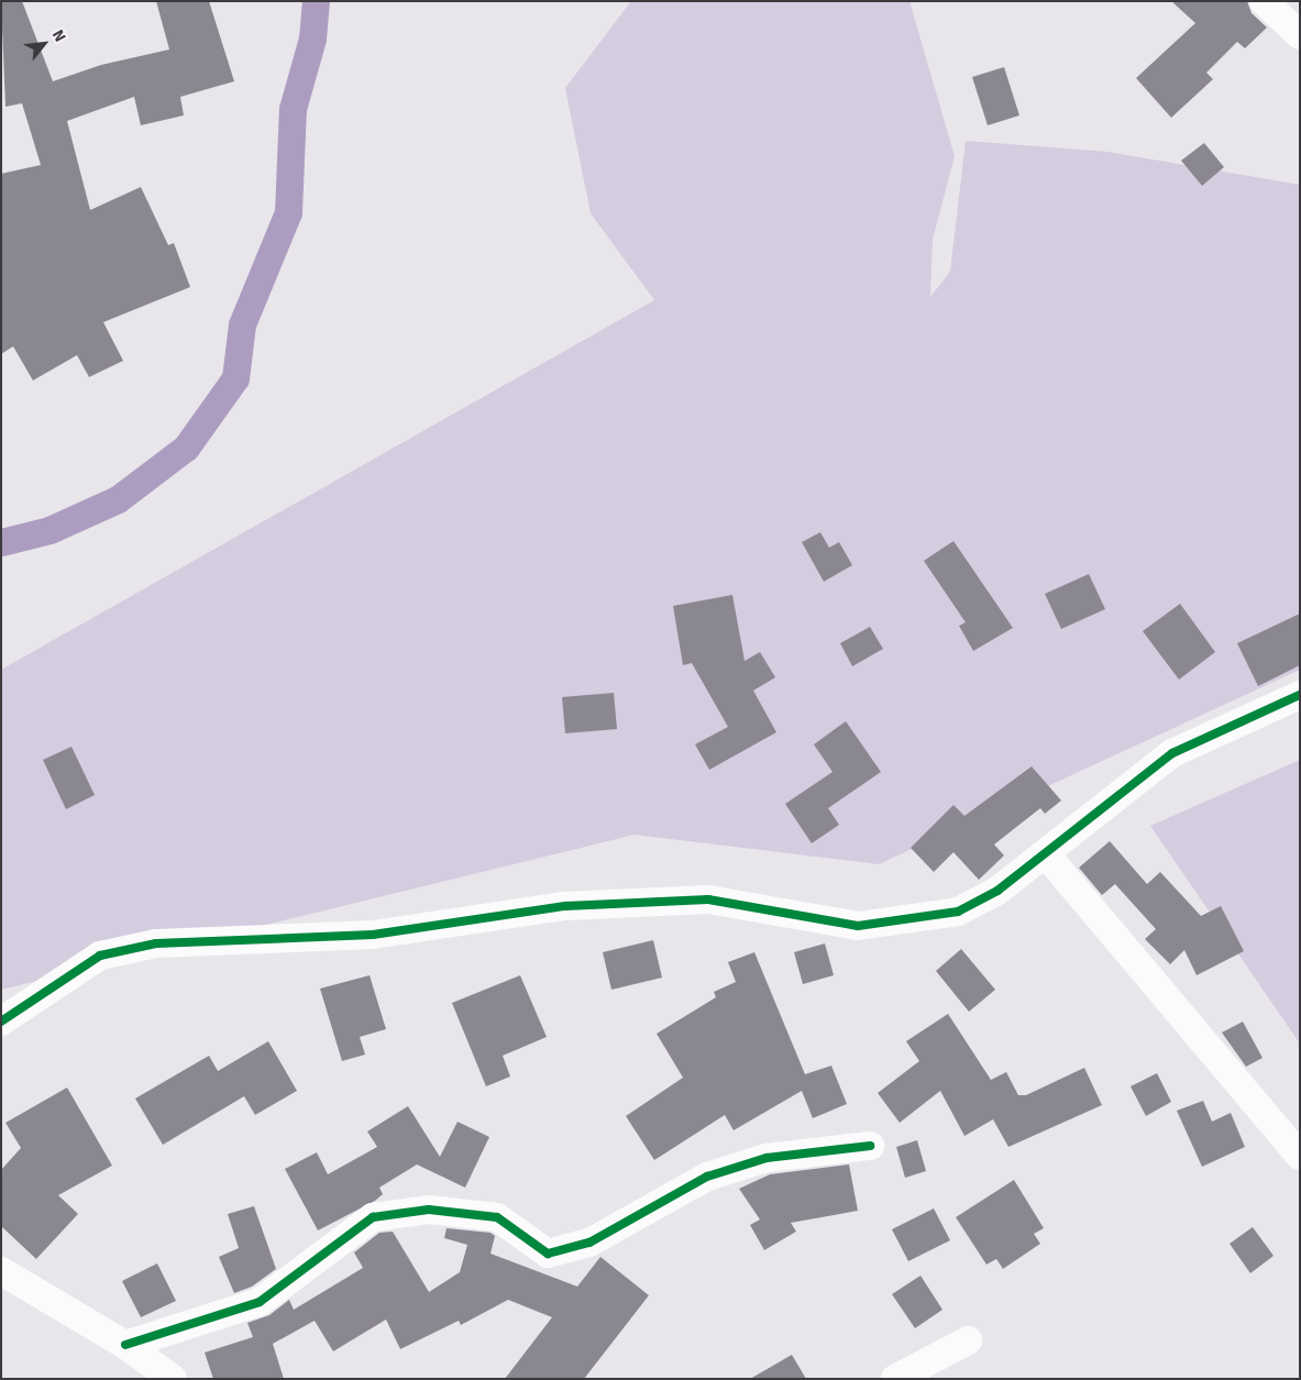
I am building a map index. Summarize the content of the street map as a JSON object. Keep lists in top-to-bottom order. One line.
{"north":"top right"}
